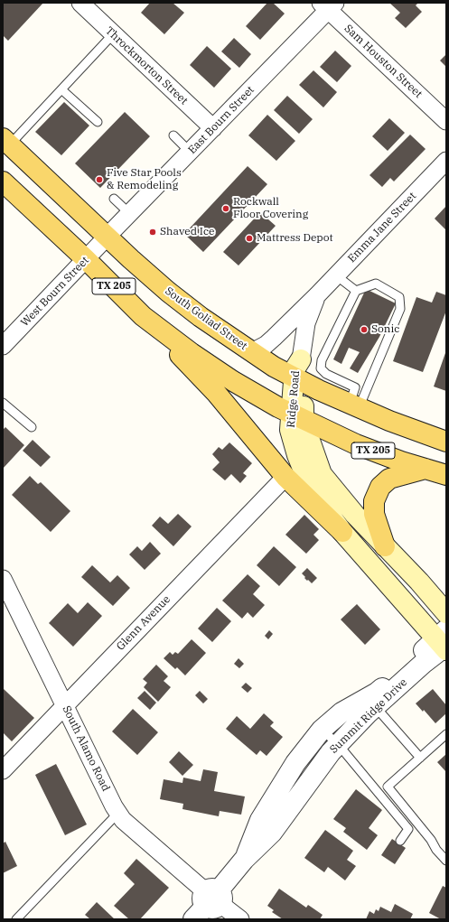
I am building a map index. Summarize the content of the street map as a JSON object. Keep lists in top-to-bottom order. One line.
{"streets":{"main road":["TX 205","South Goliad Street","Ridge Road"],"street":["Sam Houston Street","Throckmorton Street","East Bourn Street","Emma Jane Street","West Bourn Street","Glenn Avenue","Summit Ridge Drive","South Alamo Road"]},"crossings":[["Sam Houston Street","East Bourn Street"],["Throckmorton Street","East Bourn Street"],["East Bourn Street","West Bourn Street"],["East Bourn Street","South Goliad Street"],["Emma Jane Street","South Goliad Street"],["Emma Jane Street","Ridge Road"],["TX 205","West Bourn Street"],["TX 205","Ridge Road"],["West Bourn Street","South Goliad Street"],["South Goliad Street","Ridge Road"],["Ridge Road","Summit Ridge Drive"],["Glenn Avenue","South Alamo Road"],["Summit Ridge Drive","South Alamo Road"]],"places":["Five Star Pools & Remodeling","Rockwall Floor Covering","Shaved Ice","Mattress Depot","Sonic"]}
